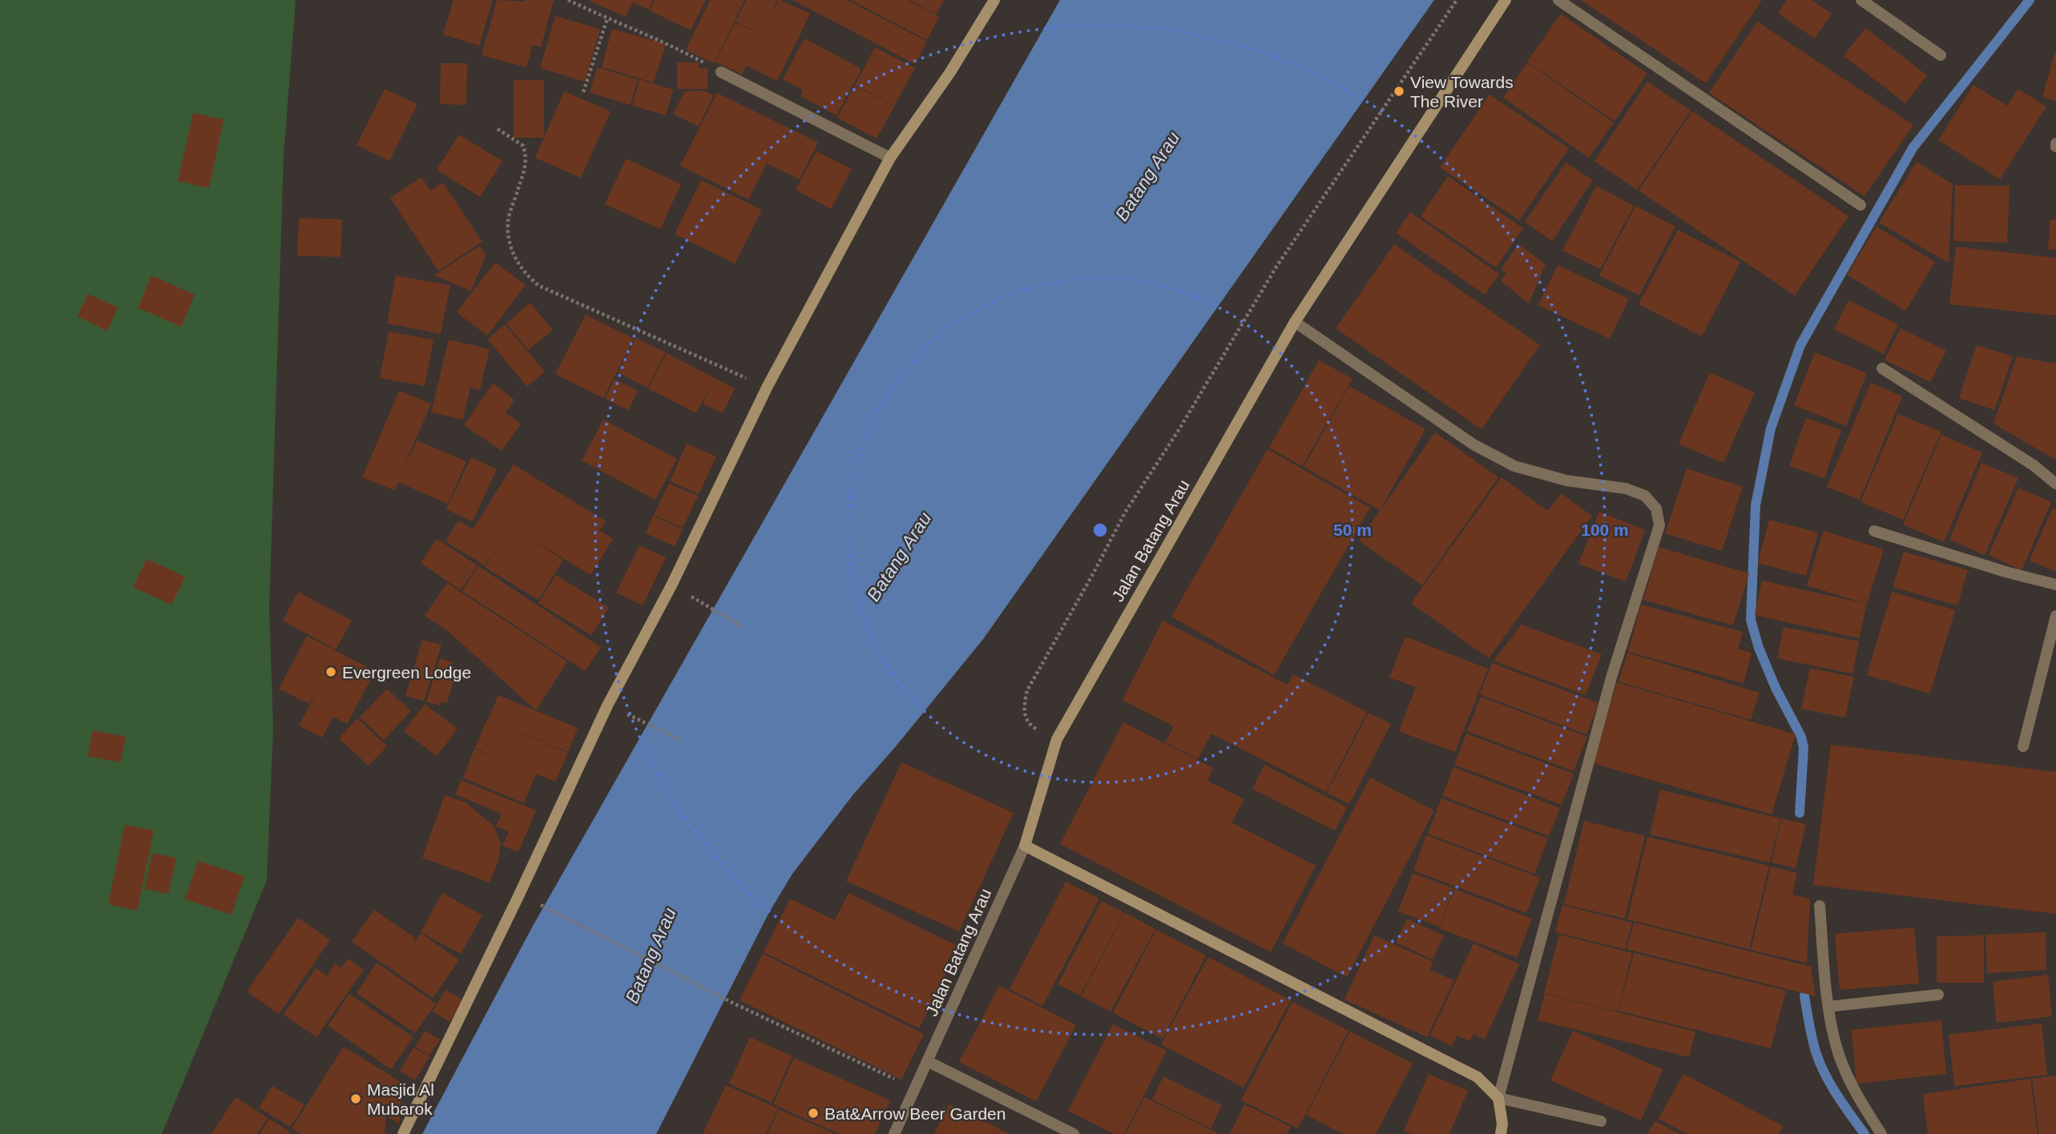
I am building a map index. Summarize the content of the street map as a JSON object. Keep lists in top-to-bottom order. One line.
{"streets":{"main road":["Jalan Batang Arau"]},"water":["Batang Arau"],"places":["View Towards The River","Evergreen Lodge","Masjid Al Mubarok","Bat&Arrow Beer Garden"],"rings":["50 m","100 m"]}
